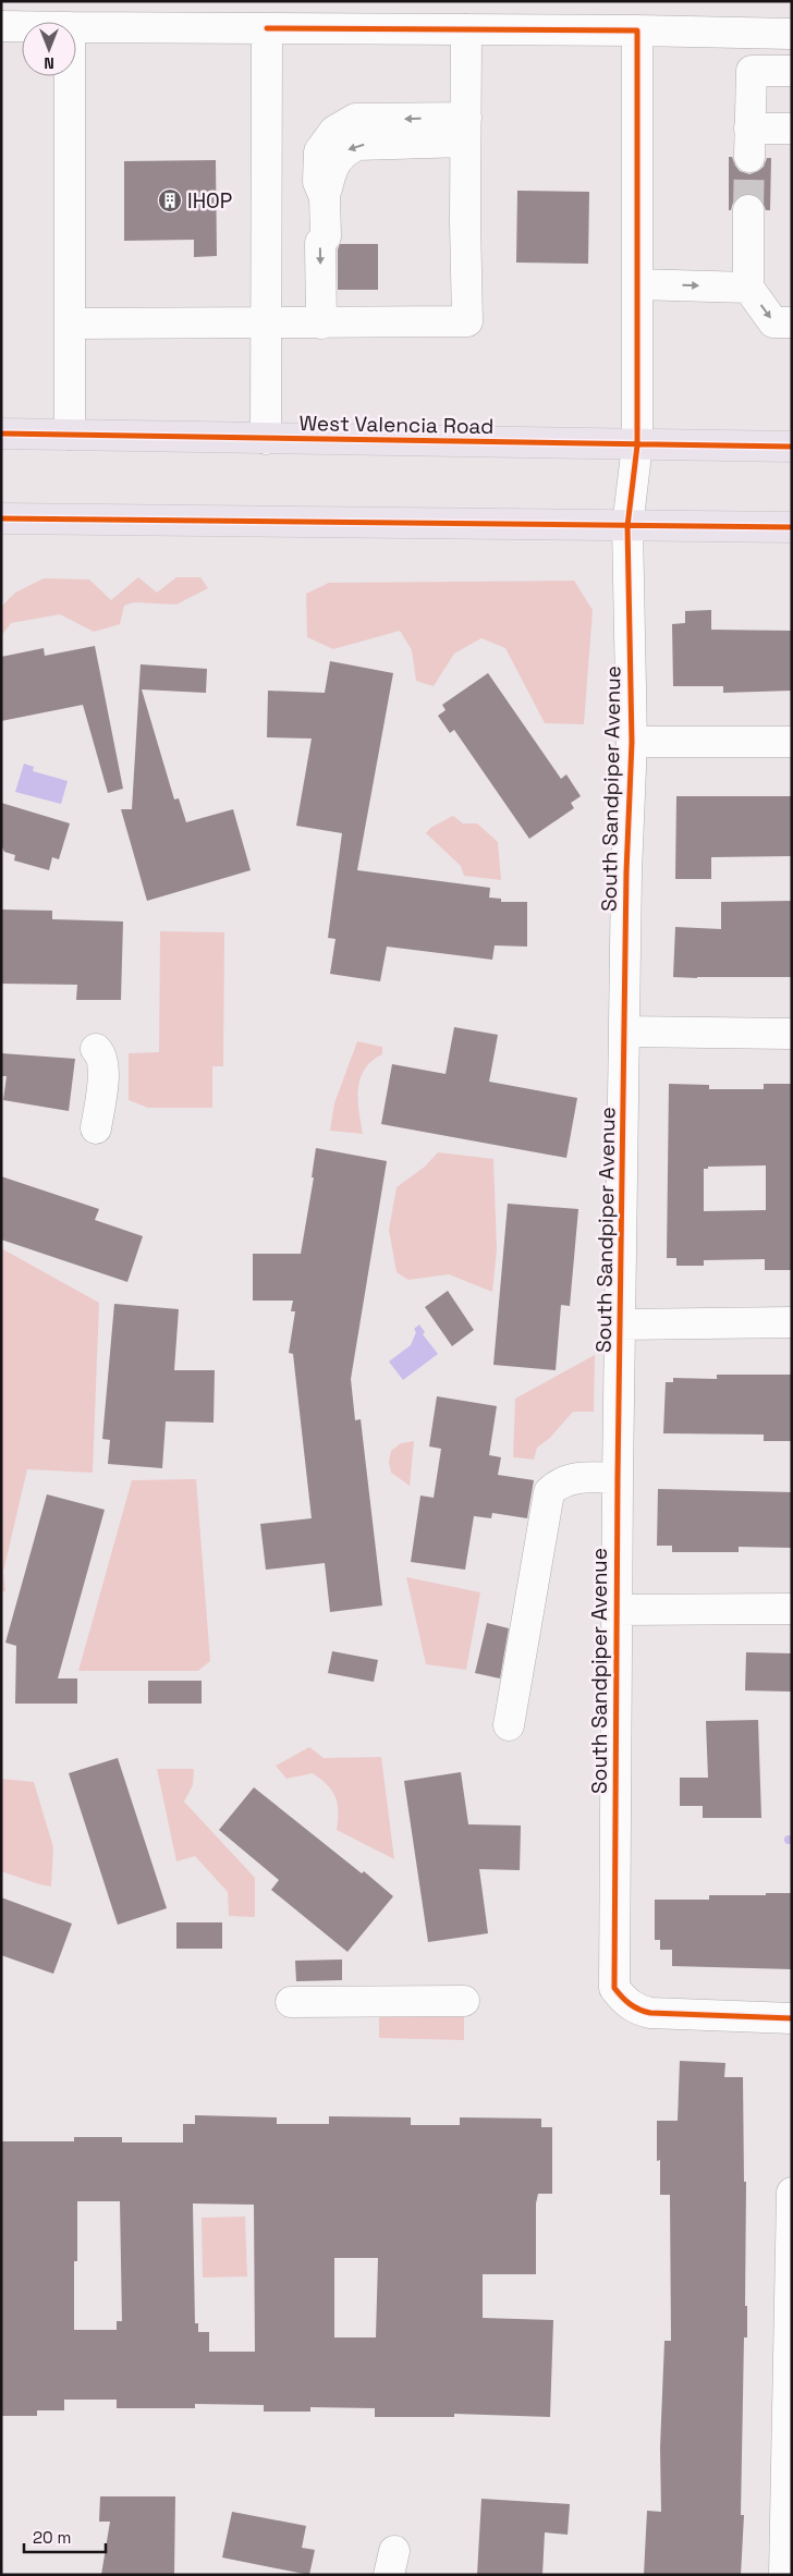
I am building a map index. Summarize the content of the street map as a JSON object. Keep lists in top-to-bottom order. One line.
{"streets":{"main road":["West Valencia Road"],"street":["South Sandpiper Avenue"]},"crossings":[["West Valencia Road","South Sandpiper Avenue"]],"places":{"building":["IHOP"]},"scale_bar":"20 m","north":"bottom"}
